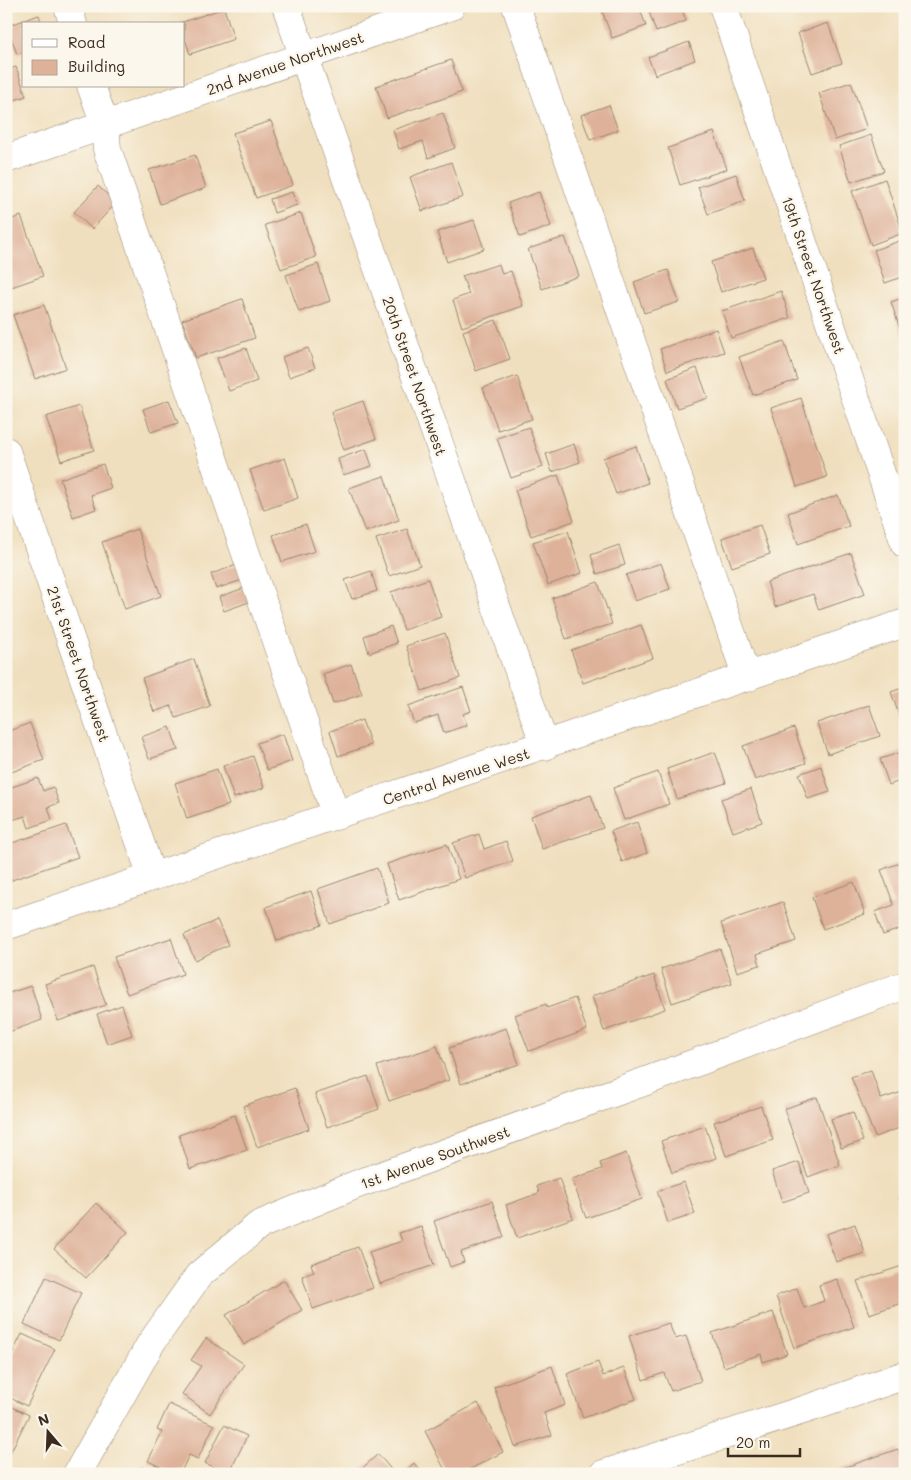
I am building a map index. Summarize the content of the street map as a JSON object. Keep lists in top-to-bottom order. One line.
{"streets":{"street":["2nd Avenue Northwest","19th Street Northwest","20th Street Northwest","21st Street Northwest","Central Avenue West","1st Avenue Southwest"]},"crossings":[["2nd Avenue Northwest","20th Street Northwest"],["20th Street Northwest","Central Avenue West"],["21st Street Northwest","Central Avenue West"]],"legend":["Road","Building"],"scale_bar":"20 m","north":"top"}
